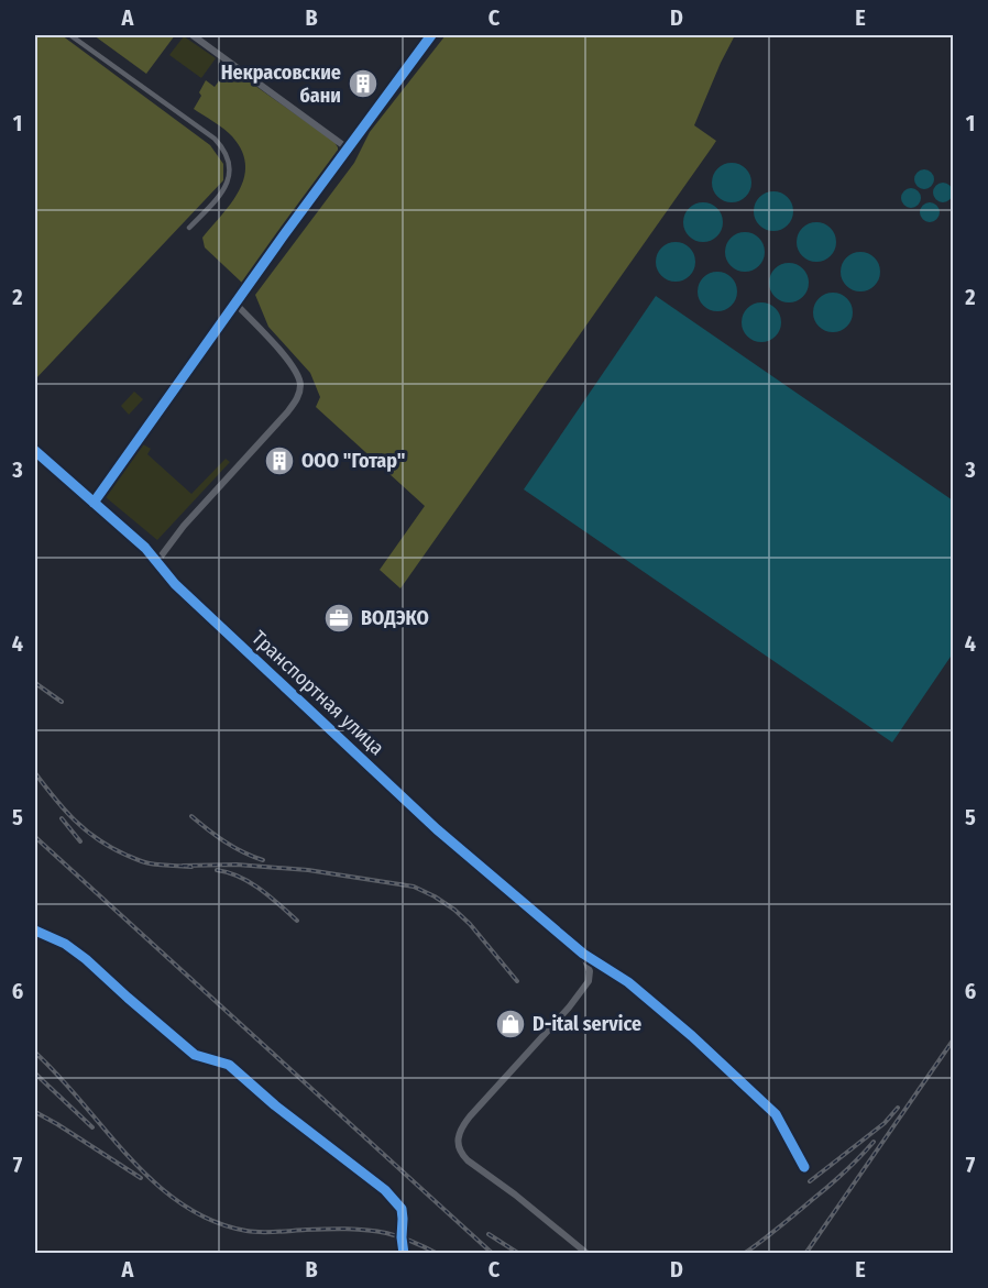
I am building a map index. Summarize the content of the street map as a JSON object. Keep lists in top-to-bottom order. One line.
{"streets":{"street":["Транспортная улица"]},"places":{"building":["Некрасовские бани","ООО \"Готар\""],"office":["ВОДЭКО"],"shop":["D-ital service"]},"grid":{"columns":["A","B","C","D","E"],"rows":["1","2","3","4","5","6","7"]}}
